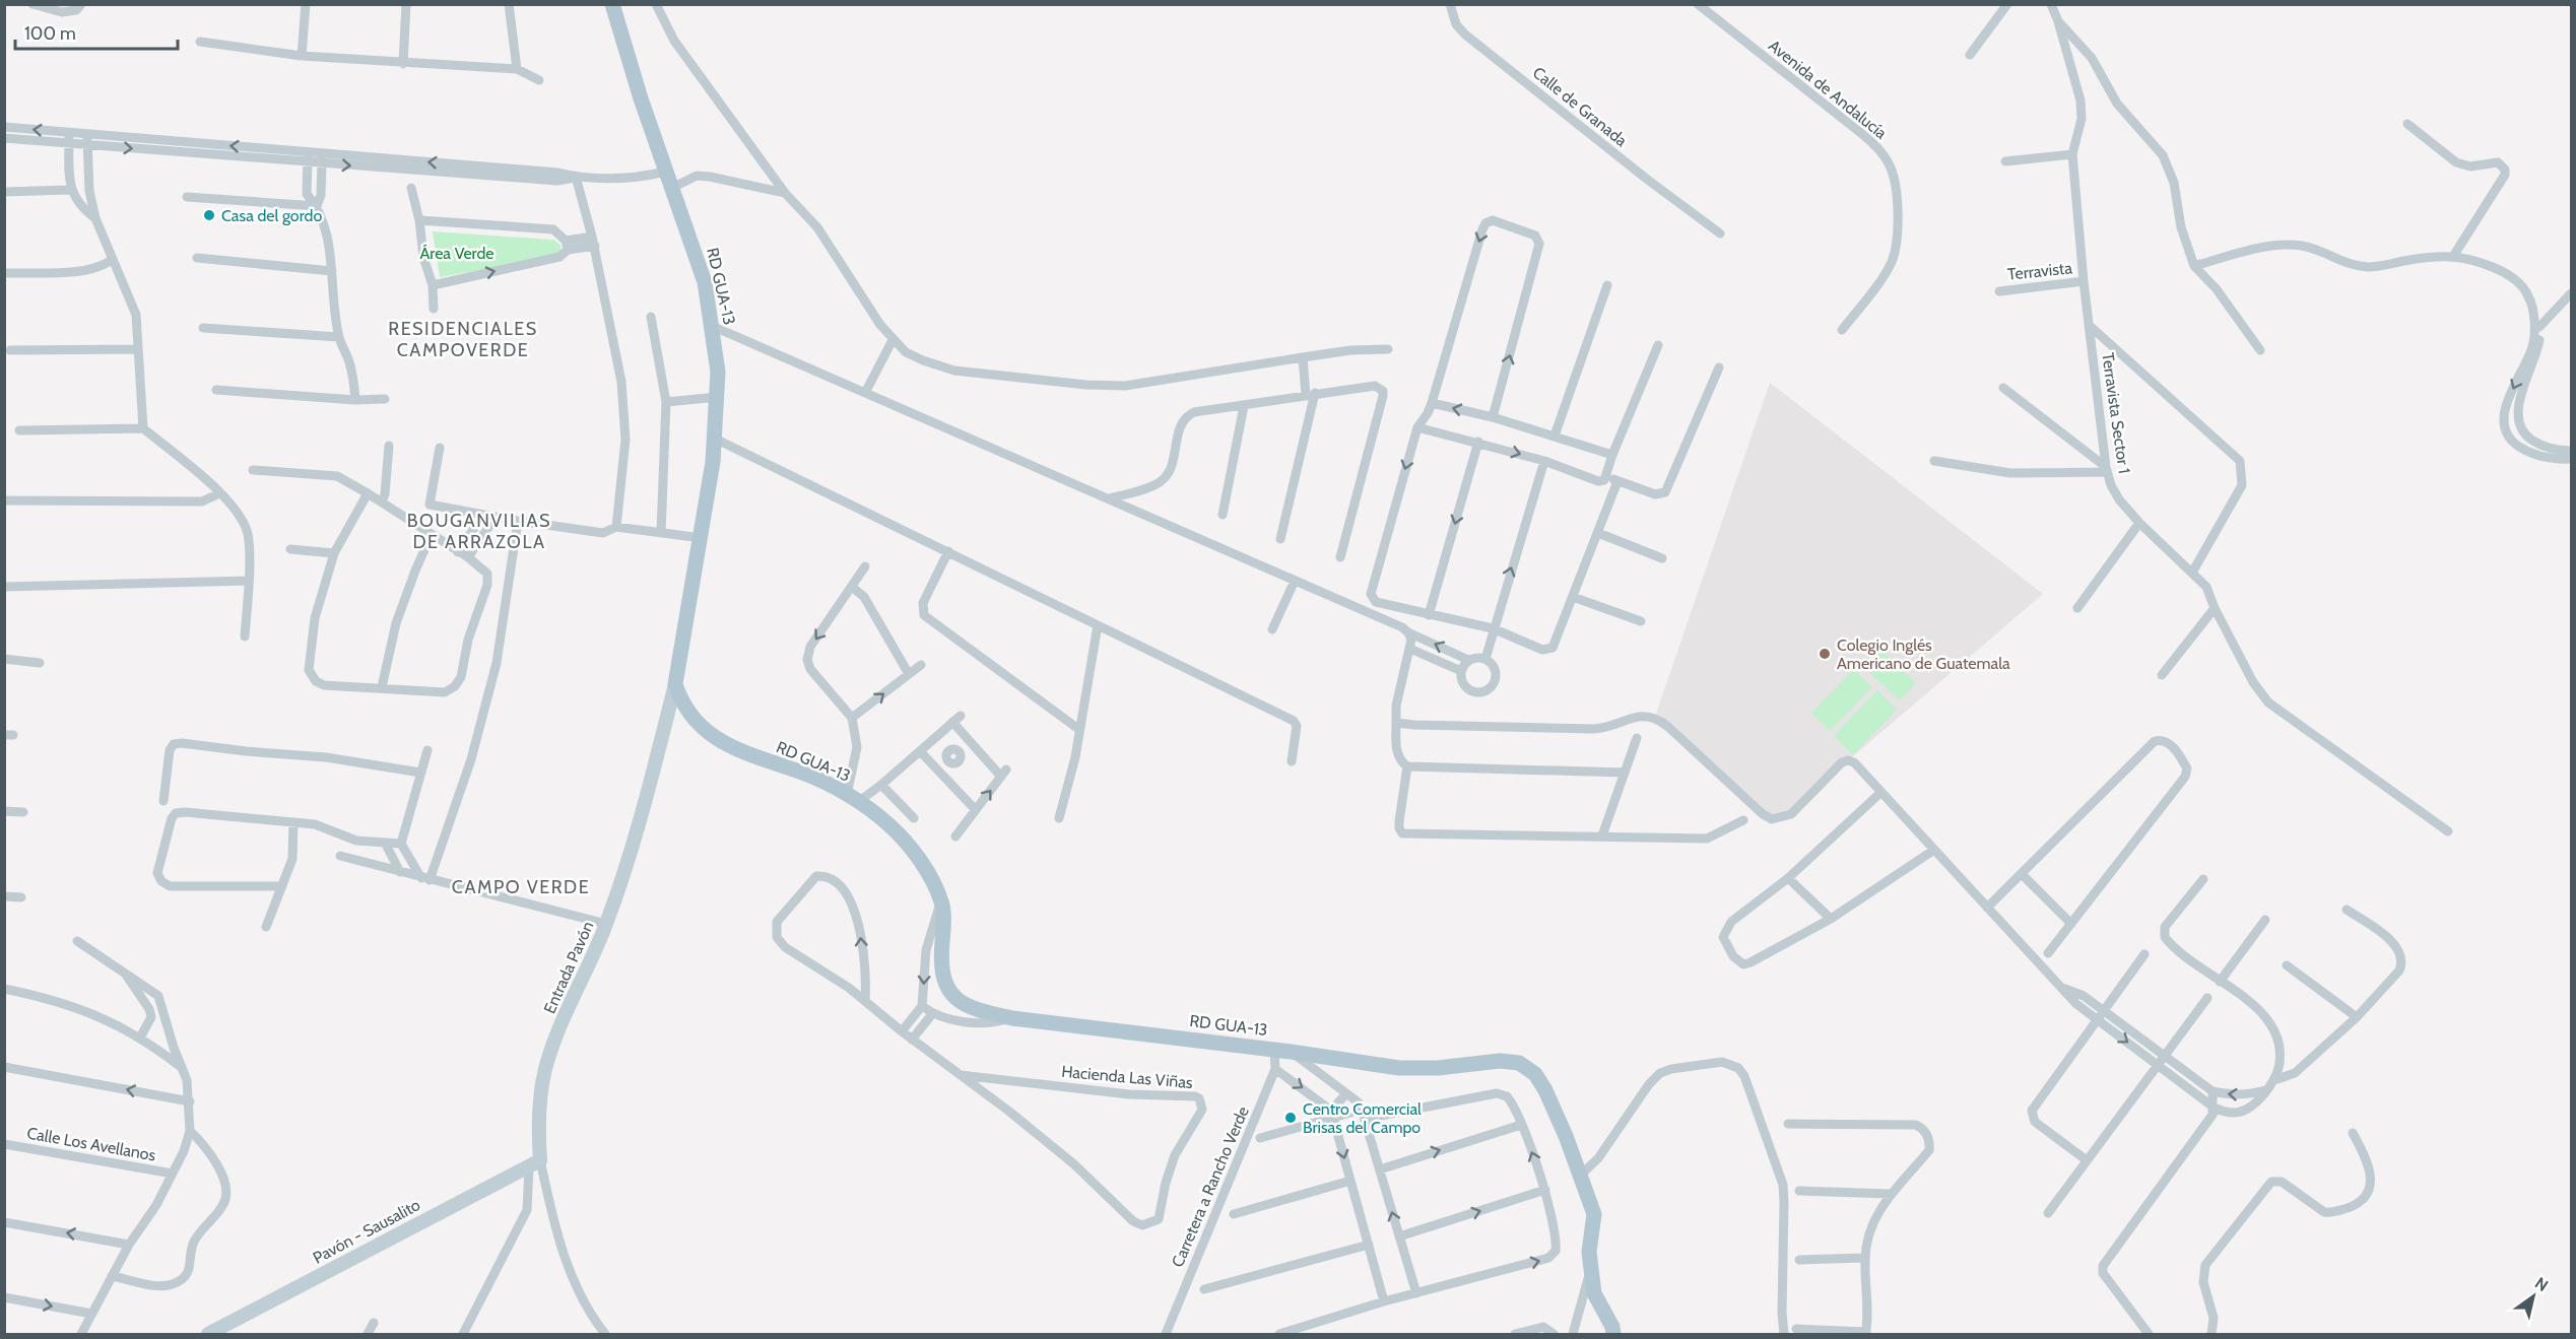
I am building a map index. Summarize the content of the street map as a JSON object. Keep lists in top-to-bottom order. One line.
{"streets":{"main road":["RD GUA-13"],"street":["Avenida de Andalucía","Calle de Granada","Terravista","Terravista Sector 1","Entrada Pavón","Hacienda Las Viñas","Calle Los Avellanos","Carretera a Rancho Verde","Pavón - Sausalito"]},"crossings":[["Terravista","Terravista Sector 1"],["RD GUA-13","Entrada Pavón"],["RD GUA-13","Carretera a Rancho Verde"],["Entrada Pavón","Pavón - Sausalito"]],"districts":["RESIDENCIALES CAMPOVERDE","BOUGANVILIAS DE ARRAZOLA","CAMPO VERDE"],"parks":["Área Verde"],"places":["Casa del gordo","Colegio Inglés Americano de Guatemala","Centro Comercial Brisas del Campo"],"scale_bar":"100 m","north":"top right"}
